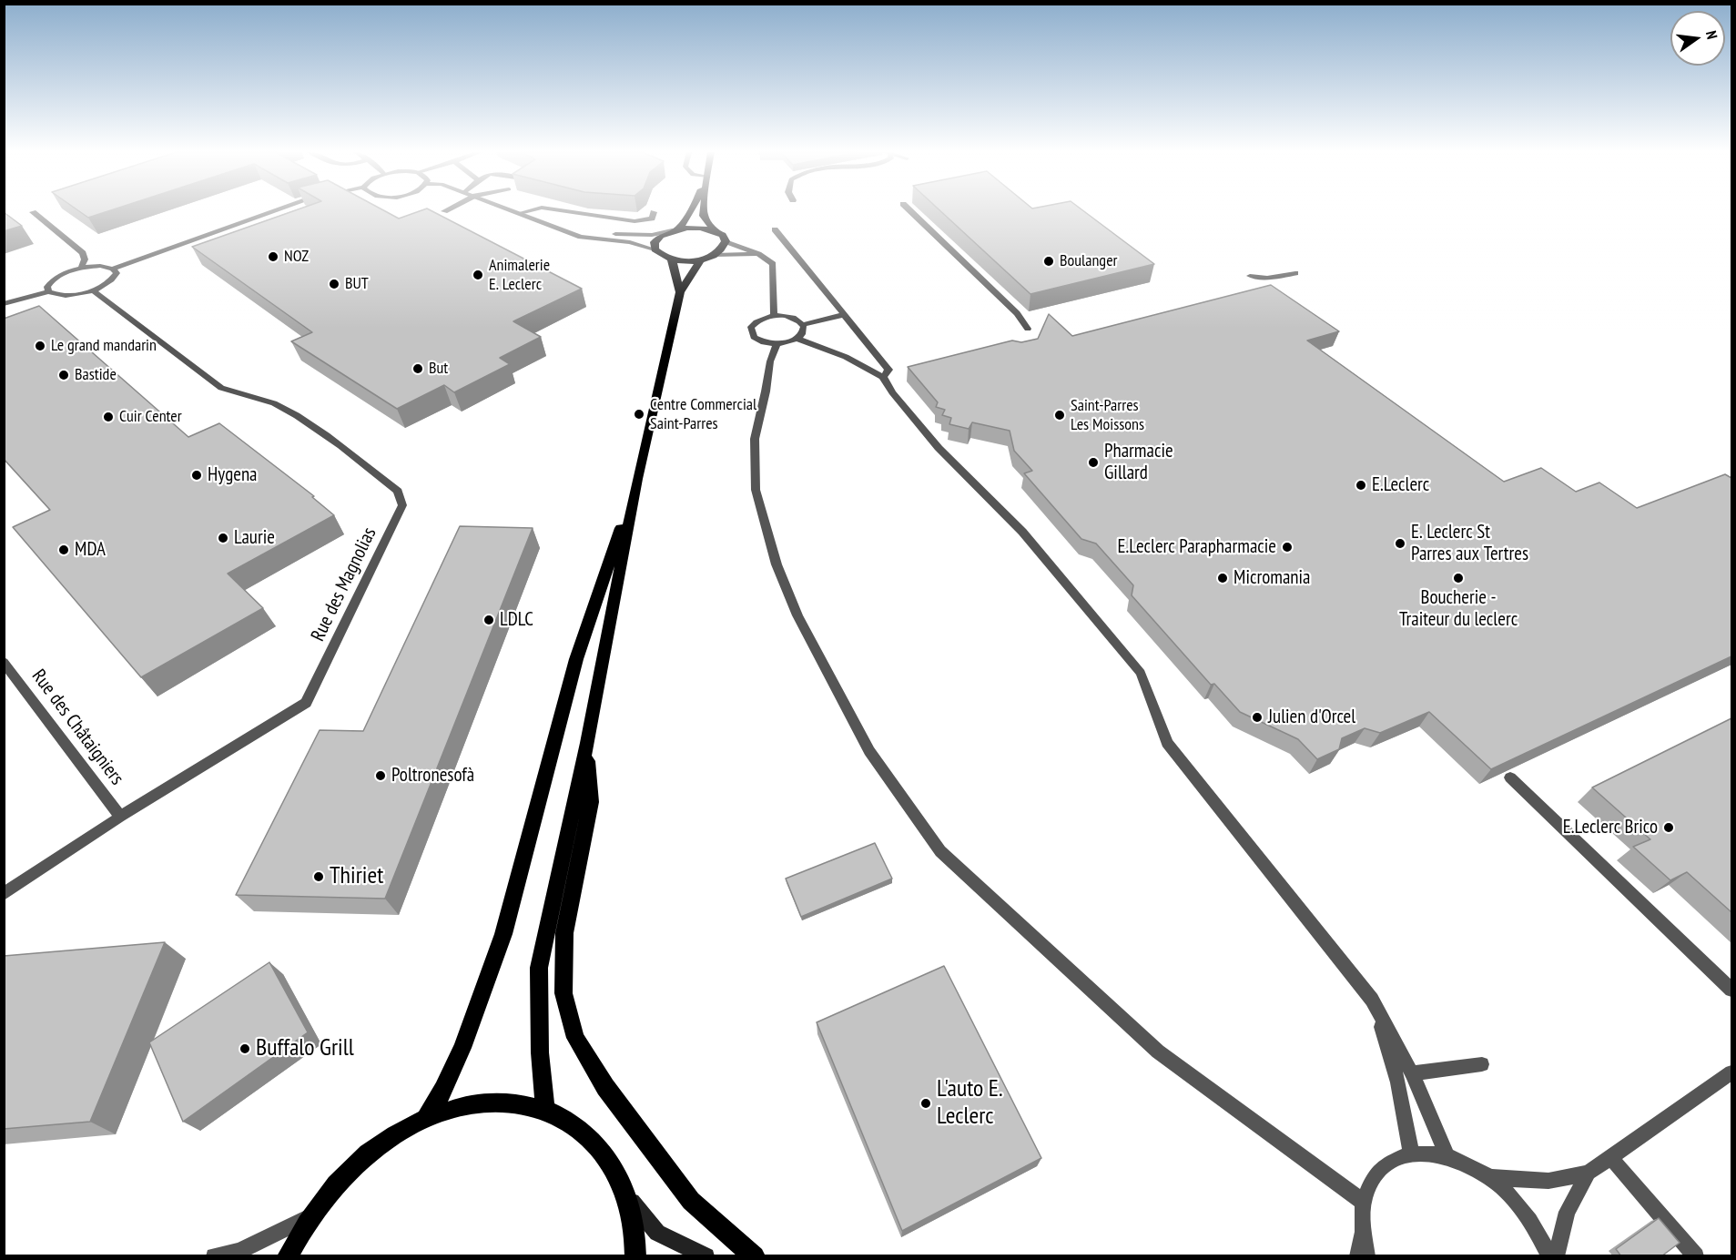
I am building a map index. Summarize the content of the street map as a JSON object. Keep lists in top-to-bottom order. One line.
{"streets":{"street":["Rue des Magnolias","Rue des Châtaigniers"]},"crossings":[["Rue des Magnolias","Rue des Châtaigniers"]],"places":["NOZ","Boulanger","Animalerie E. Leclerc","BUT","Le grand mandarin","But","Bastide","Centre Commercial Saint-Parres","Saint-Parres Les Moissons","Cuir Center","Pharmacie Gillard","Hygena","E.Leclerc","Laurie","E. Leclerc St Parres aux Tertres","E.Leclerc Parapharmacie","MDA","Micromania","Boucherie - Traiteur du leclerc","LDLC","Julien d'Orcel","Poltronesofà","E.Leclerc Brico","Thiriet","Buffalo Grill","L'auto E. Leclerc"],"north":"right"}
